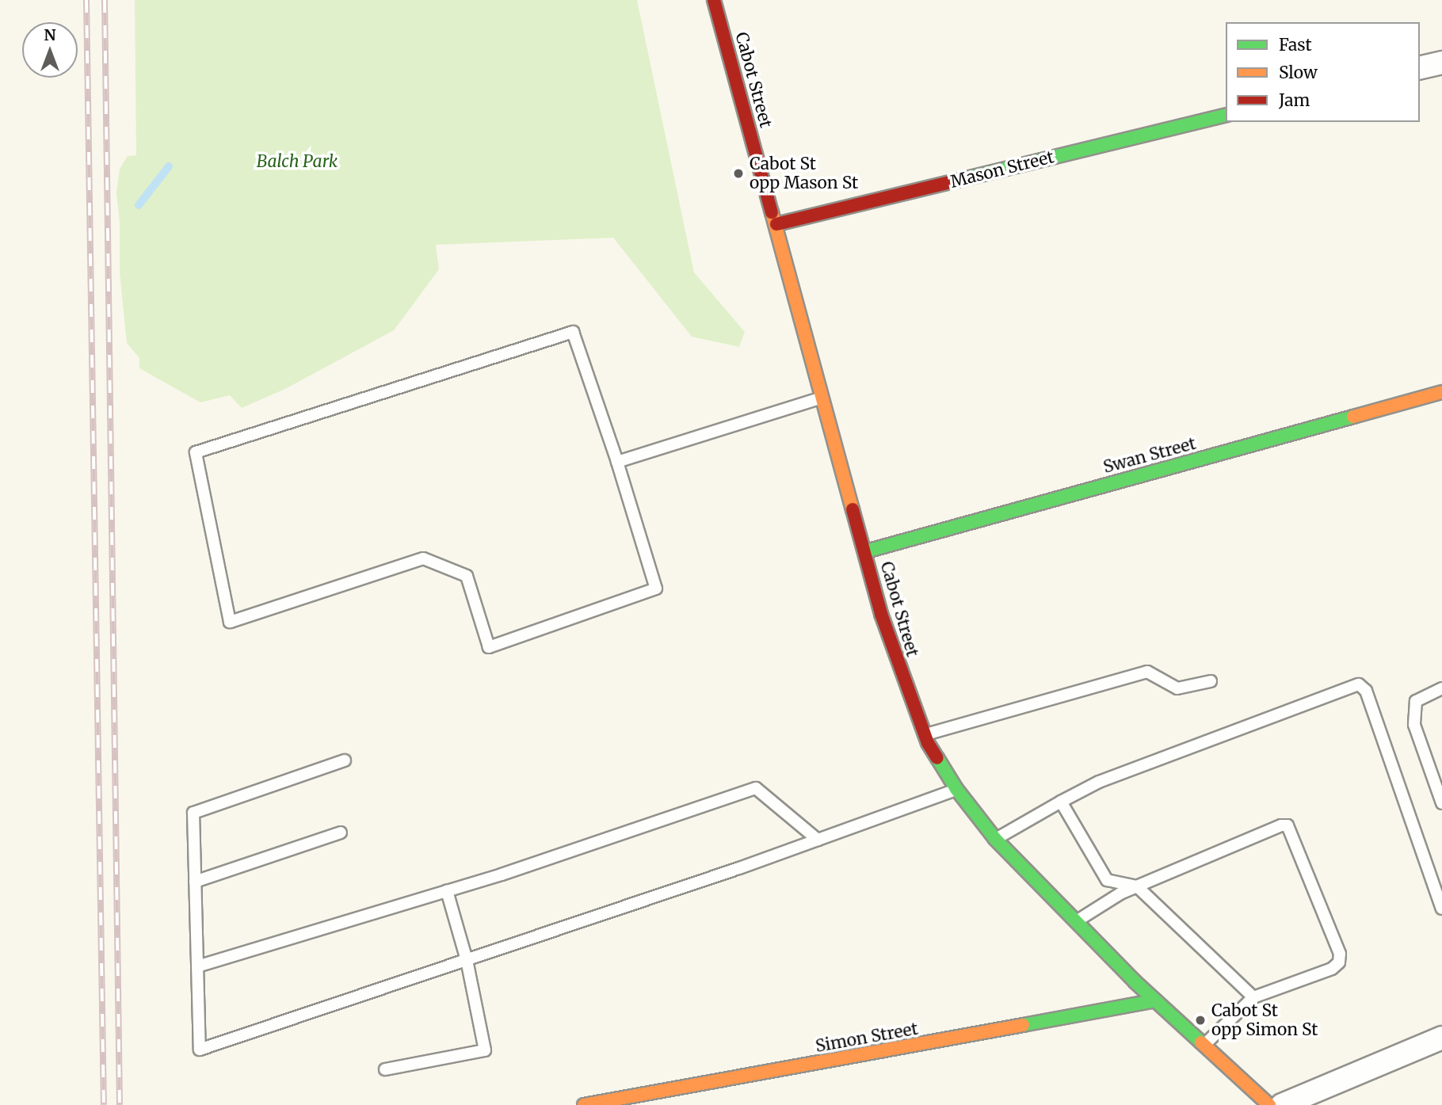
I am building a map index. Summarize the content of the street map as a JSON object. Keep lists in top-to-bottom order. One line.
{"streets":{"main road":["Cabot Street","Mason Street","Swan Street","Simon Street"]},"crossings":[["Cabot Street","Mason Street"],["Cabot Street","Swan Street"],["Cabot Street","Simon Street"]],"parks":["Balch Park"],"places":["Cabot St opp Mason St","Cabot St opp Simon St"],"legend":["Fast","Slow","Jam"],"north":"top"}
